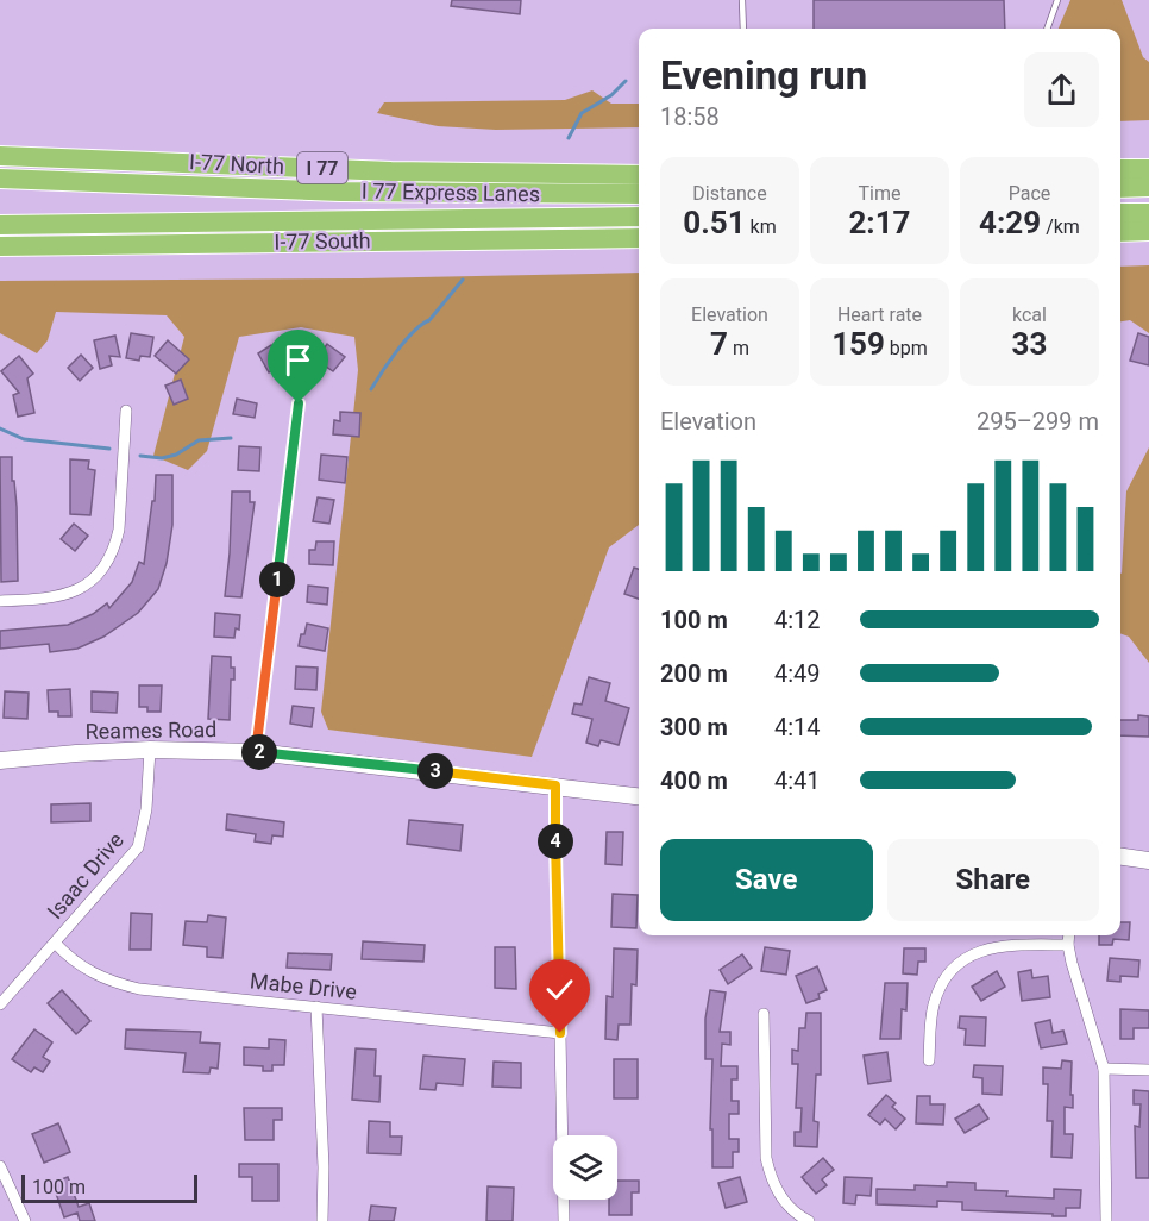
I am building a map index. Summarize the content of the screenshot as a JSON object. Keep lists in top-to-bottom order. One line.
{"streets":{"highway":["I-77 North","I 77","I 77 Express Lanes","I-77 South"],"main road":["Reames Road"],"street":["Isaac Drive","Mabe Drive"]},"crossings":[["Reames Road","Isaac Drive"],["Isaac Drive","Mabe Drive"]],"scale_bar":"100 m","page":{"heading":["Evening run","18:58"],"stats":[["Distance","0.51 km"],["Time","2:17"],["Pace","4:29 /km"],["Elevation","7 m"],["Heart rate","159 bpm"],["kcal","33"]],"chart":["Elevation","295–299 m"],"pins":["1","2","3","4"],"list":[{"name":"100 m","note":"4:12"},{"name":"200 m","note":"4:49"},{"name":"300 m","note":"4:14"},{"name":"400 m","note":"4:41"}],"buttons":["Save","Share"],"scale":"100 m"}}
